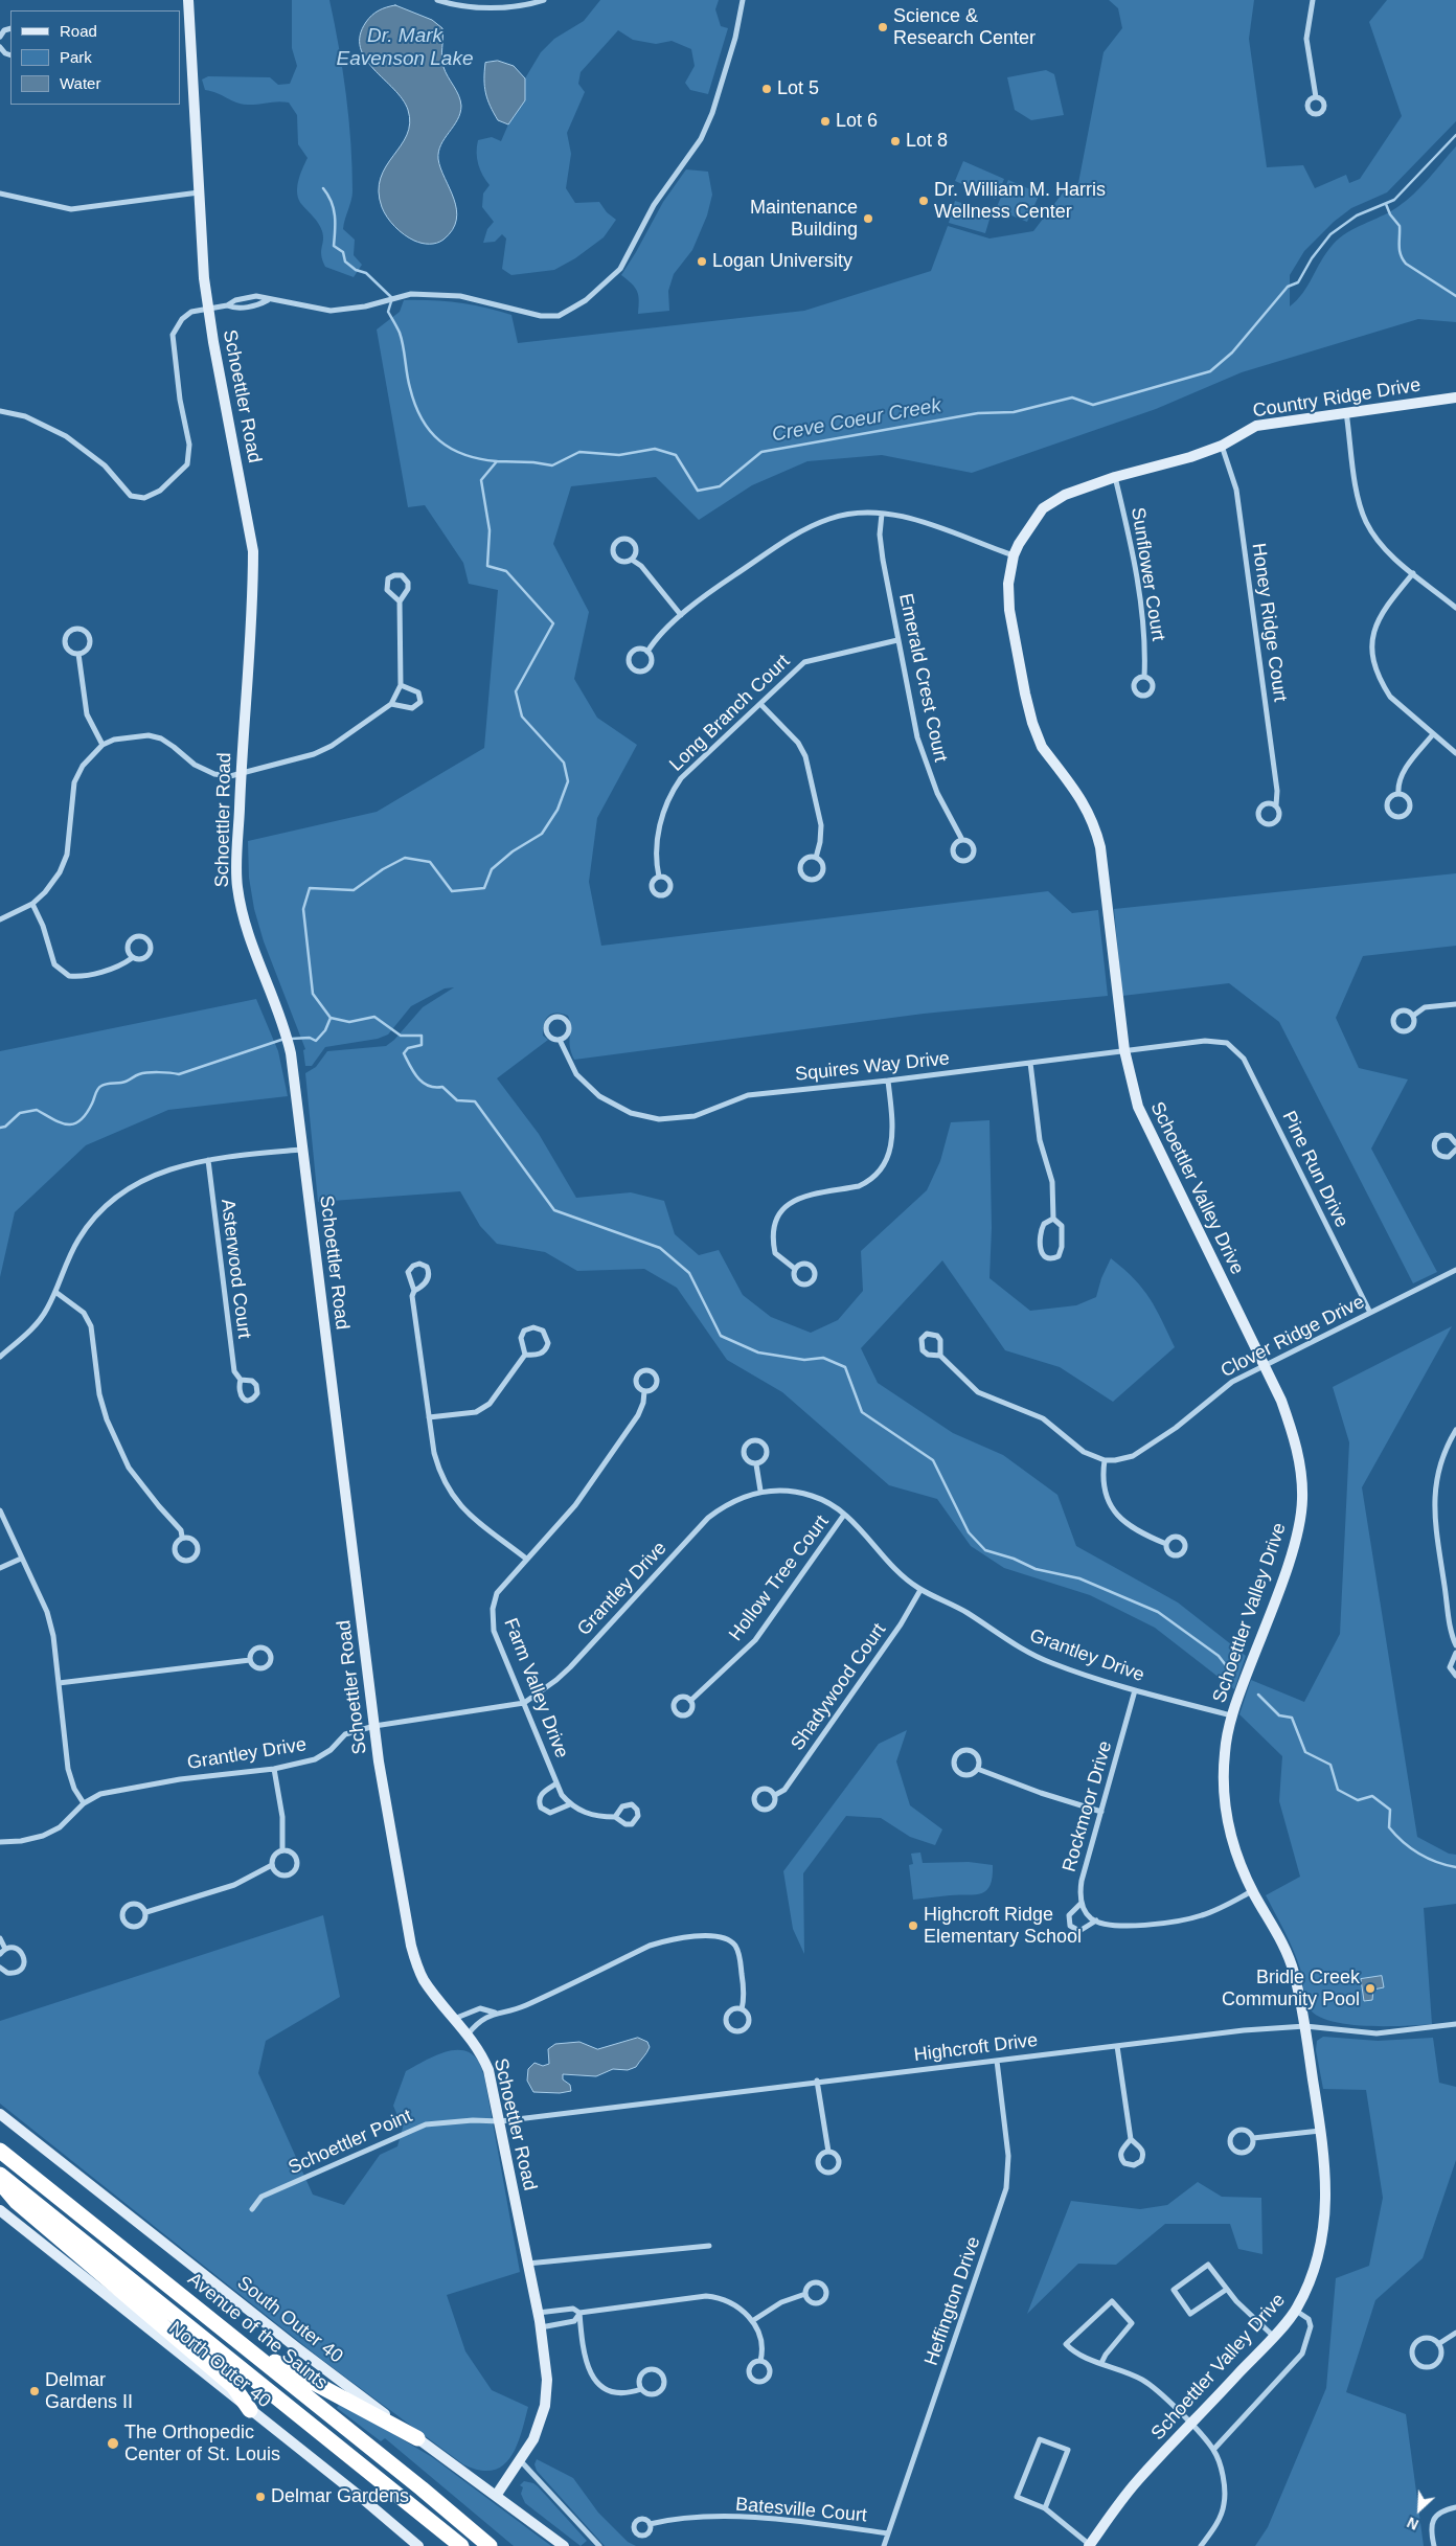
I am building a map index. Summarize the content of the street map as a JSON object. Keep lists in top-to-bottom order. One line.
{"streets":{"highway":["Avenue of the Saints"],"street":["Schoettler Road","Country Ridge Drive","Sunflower Court","Honey Ridge Court","Emerald Crest Court","Long Branch Court","Squires Way Drive","Pine Run Drive","Schoettler Valley Drive","Asterwood Court","Clover Ridge Drive","Hollow Tree Court","Grantley Drive","Shadywood Court","Farm Valley Drive","Rockmoor Drive","Highcroft Drive","Schoettler Point","Heffington Drive","South Outer 40","North Outer 40","Batesville Court"]},"crossings":[["Schoettler Road","Grantley Drive"],["Schoettler Road","Highcroft Drive"],["Schoettler Road","Schoettler Point"],["Schoettler Road","South Outer 40"],["Country Ridge Drive","Sunflower Court"],["Country Ridge Drive","Honey Ridge Court"],["Country Ridge Drive","Schoettler Valley Drive"],["Emerald Crest Court","Long Branch Court"],["Squires Way Drive","Pine Run Drive"],["Squires Way Drive","Schoettler Valley Drive"],["Pine Run Drive","Clover Ridge Drive"],["Schoettler Valley Drive","Clover Ridge Drive"],["Schoettler Valley Drive","Grantley Drive"],["Schoettler Valley Drive","Highcroft Drive"],["Hollow Tree Court","Grantley Drive"],["Grantley Drive","Shadywood Court"],["Grantley Drive","Farm Valley Drive"],["Grantley Drive","Rockmoor Drive"],["Highcroft Drive","Schoettler Point"],["Highcroft Drive","Heffington Drive"],["Heffington Drive","Batesville Court"]],"water":["Dr. Mark Eavenson Lake","Creve Coeur Creek"],"places":["Science & Research Center","Lot 5","Lot 6","Lot 8","Dr. William M. Harris Wellness Center","Maintenance Building","Logan University","Highcroft Ridge Elementary School","Bridle Creek Community Pool","Delmar Gardens II","The Orthopedic Center of St. Louis","Delmar Gardens"],"legend":["Road","Park","Water"],"north":"bottom left"}
